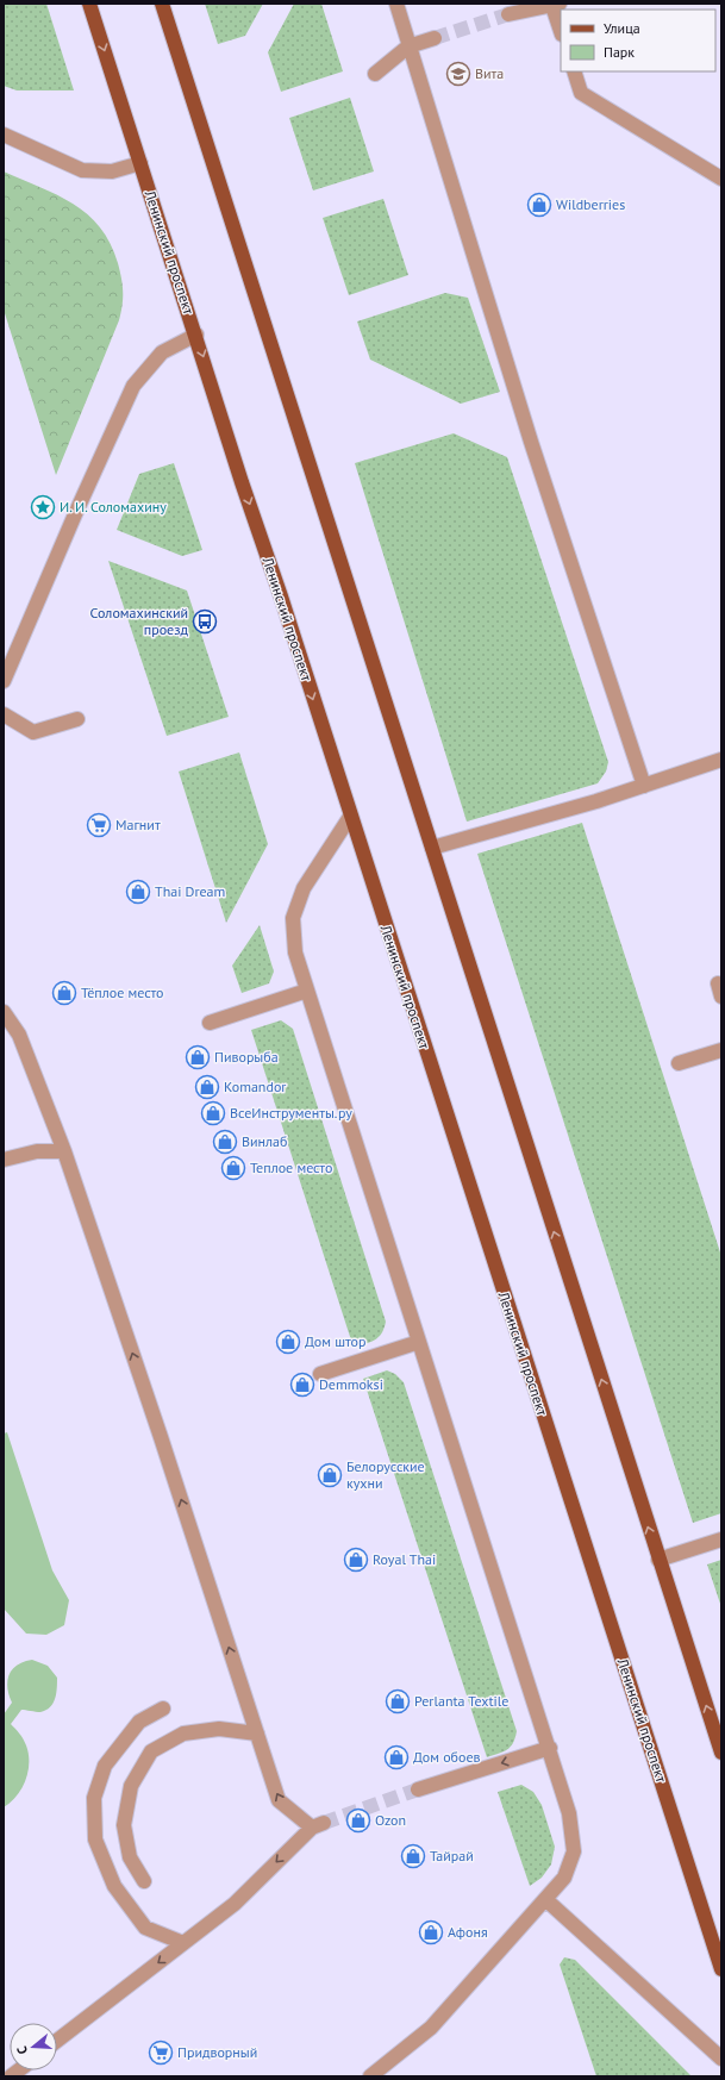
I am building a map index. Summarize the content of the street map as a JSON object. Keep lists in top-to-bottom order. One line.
{"streets":{"main road":["Ленинский проспект"]},"places":{"school or university":["Вита"],"shop":["Wildberries","Thai Dream","Тёплое место","Пиворыба","Komandor","ВсеИнструменты.ру","Винлаб","Теплое место","Дом штор","Demmoksi","Белорусские кухни","Royal Thai","Perlanta Textile","Дом обоев","Ozon","Тайрай","Афоня"],"place":["И. И. Соломахину"],"bus stop":["Соломахинский проезд"],"supermarket":["Магнит","Придворный"]},"legend":["Улица","Парк"],"north":"left"}
